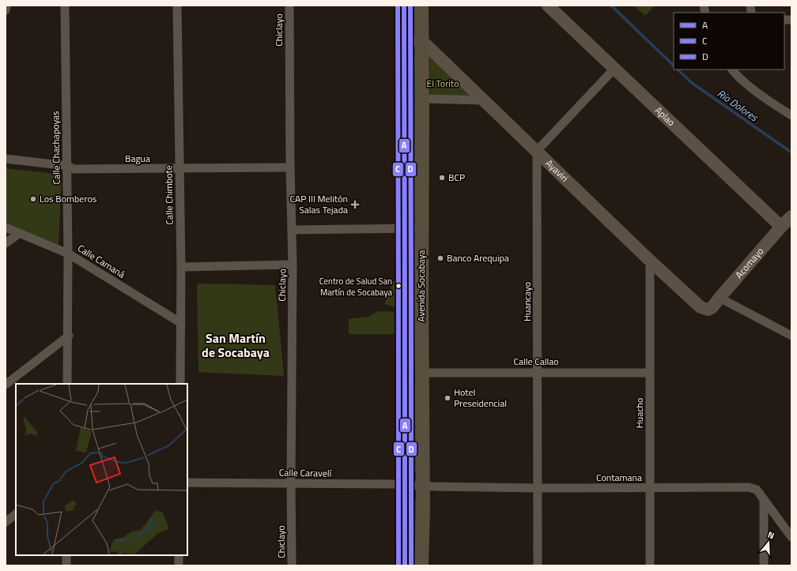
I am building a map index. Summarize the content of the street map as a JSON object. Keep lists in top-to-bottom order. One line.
{"streets":{"main road":["Avenida Socabaya"],"street":["Chiclayo","Aplao","Calle Chachapoyas","Bagua","Ayaviri","Calle Chimbote","Calle Camaná","Acomayo","Huancayo","Calle Callao","Huacho","Calle Caravelí","Contamana"]},"crossings":[["Chiclayo","Bagua"],["Chiclayo","Calle Caravelí"],["Aplao","Acomayo"],["Calle Chachapoyas","Bagua"],["Calle Chachapoyas","Calle Camaná"],["Bagua","Calle Chimbote"],["Ayaviri","Acomayo"],["Ayaviri","Avenida Socabaya"],["Ayaviri","Huancayo"],["Ayaviri","Huacho"],["Calle Chimbote","Calle Camaná"],["Avenida Socabaya","Calle Callao"],["Avenida Socabaya","Calle Caravelí"],["Avenida Socabaya","Contamana"],["Huancayo","Calle Callao"],["Huancayo","Contamana"],["Calle Callao","Huacho"],["Huacho","Contamana"],["Calle Caravelí","Contamana"]],"districts":["San Martín de Socabaya"],"water":["Río Dolores"],"parks":["El Torito"],"places":{"other":["BCP","Los Bomberos","Banco Arequipa","Centro de Salud San Martín de Socabaya","Hotel Preseidencial"],"health":["CAP III Melitón Salas Tejada"]},"lines":["transit line A","transit line C","transit line D"],"legend":["A","C","D"],"north":"top"}
